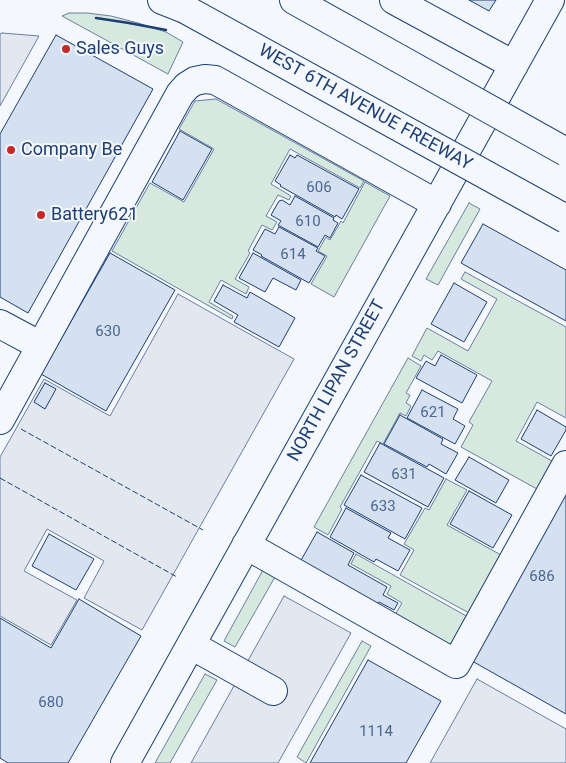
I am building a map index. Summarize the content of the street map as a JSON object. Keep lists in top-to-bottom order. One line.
{"streets":{"main road":["WEST 6TH AVENUE FREEWAY","NORTH LIPAN STREET"]},"places":["Sales Guys","Company Be","Battery621"],"house_numbers":["606","610","614","630","621","631","633","686","680","1114"]}
